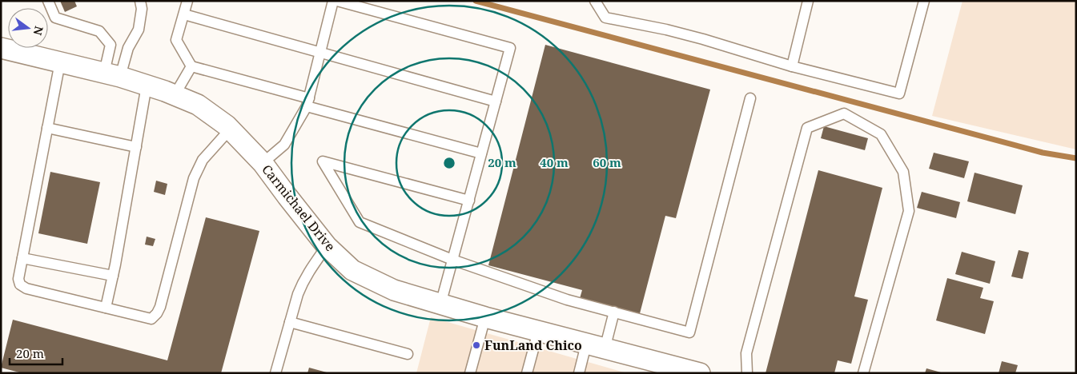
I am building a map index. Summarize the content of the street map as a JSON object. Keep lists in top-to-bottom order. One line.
{"streets":{"street":["Carmichael Drive"]},"places":["FunLand Chico"],"scale_bar":"20 m","north":"right","rings":["20 m","40 m","60 m"]}
